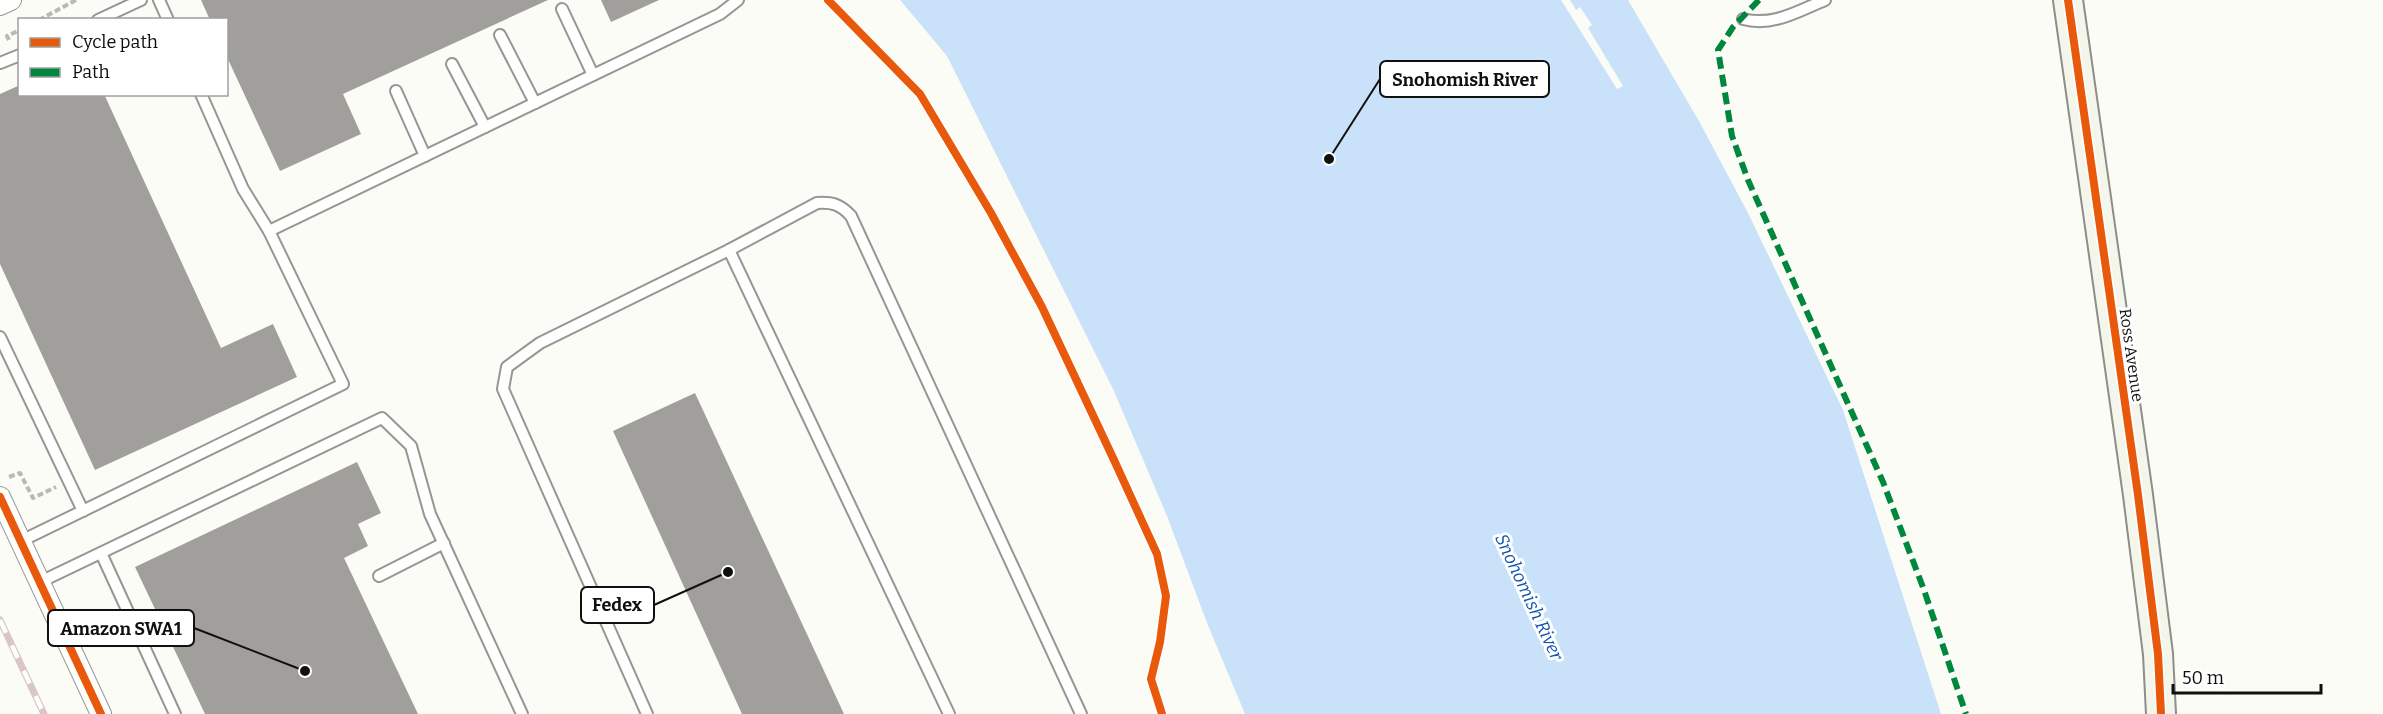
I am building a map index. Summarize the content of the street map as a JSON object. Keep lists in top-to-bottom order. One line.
{"streets":{"street":["Ross Avenue"]},"water":["Snohomish River"],"places":["Snohomish River","Fedex","Amazon SWA1"],"legend":["Cycle path","Path"],"scale_bar":"50 m"}
